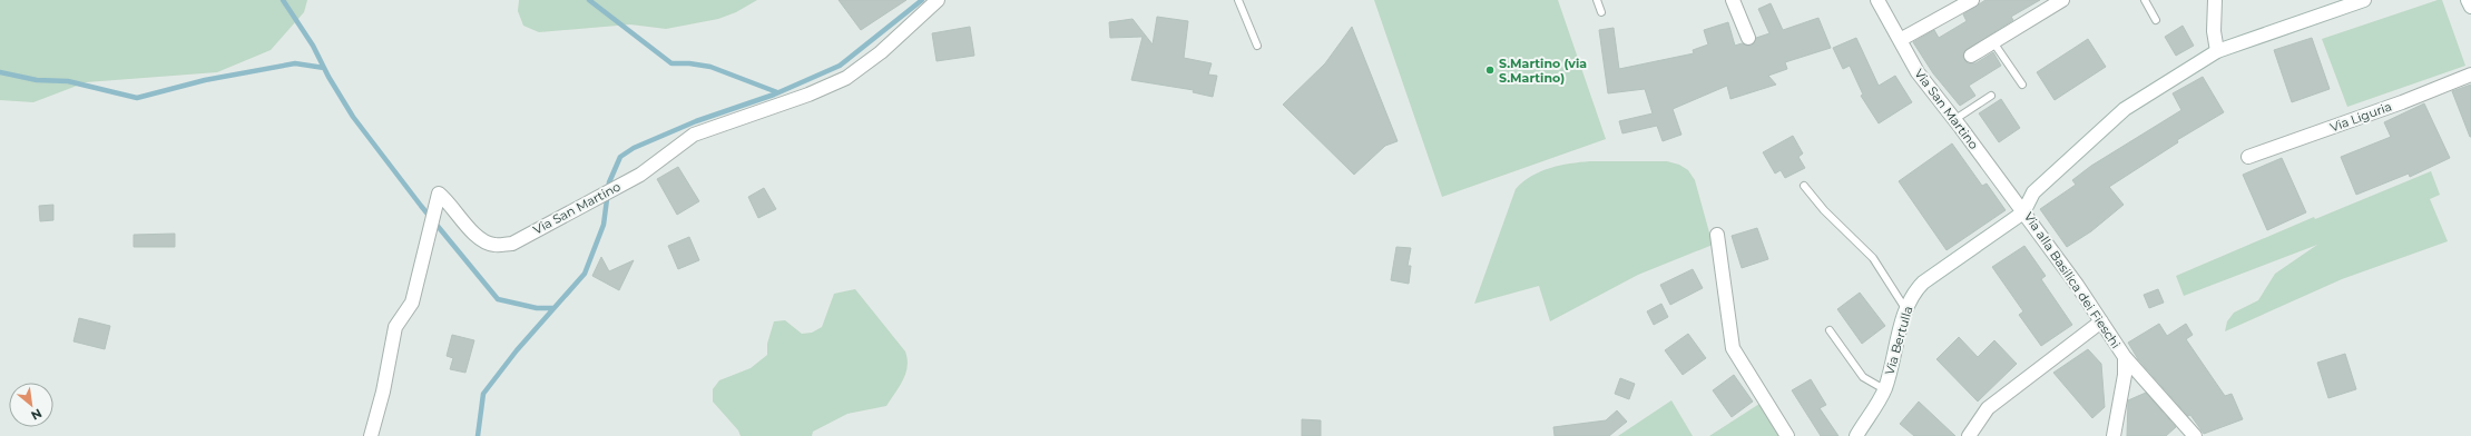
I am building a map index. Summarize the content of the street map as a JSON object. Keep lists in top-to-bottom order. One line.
{"streets":{"street":["Via San Martino","Via Liguria","Via alla Basilica dei Fieschi","Via Bertulla"]},"crossings":[["Via San Martino","Via alla Basilica dei Fieschi"],["Via San Martino","Via Bertulla"],["Via alla Basilica dei Fieschi","Via Bertulla"]],"places":["S.Martino (via S.Martino)"],"north":"bottom right"}
